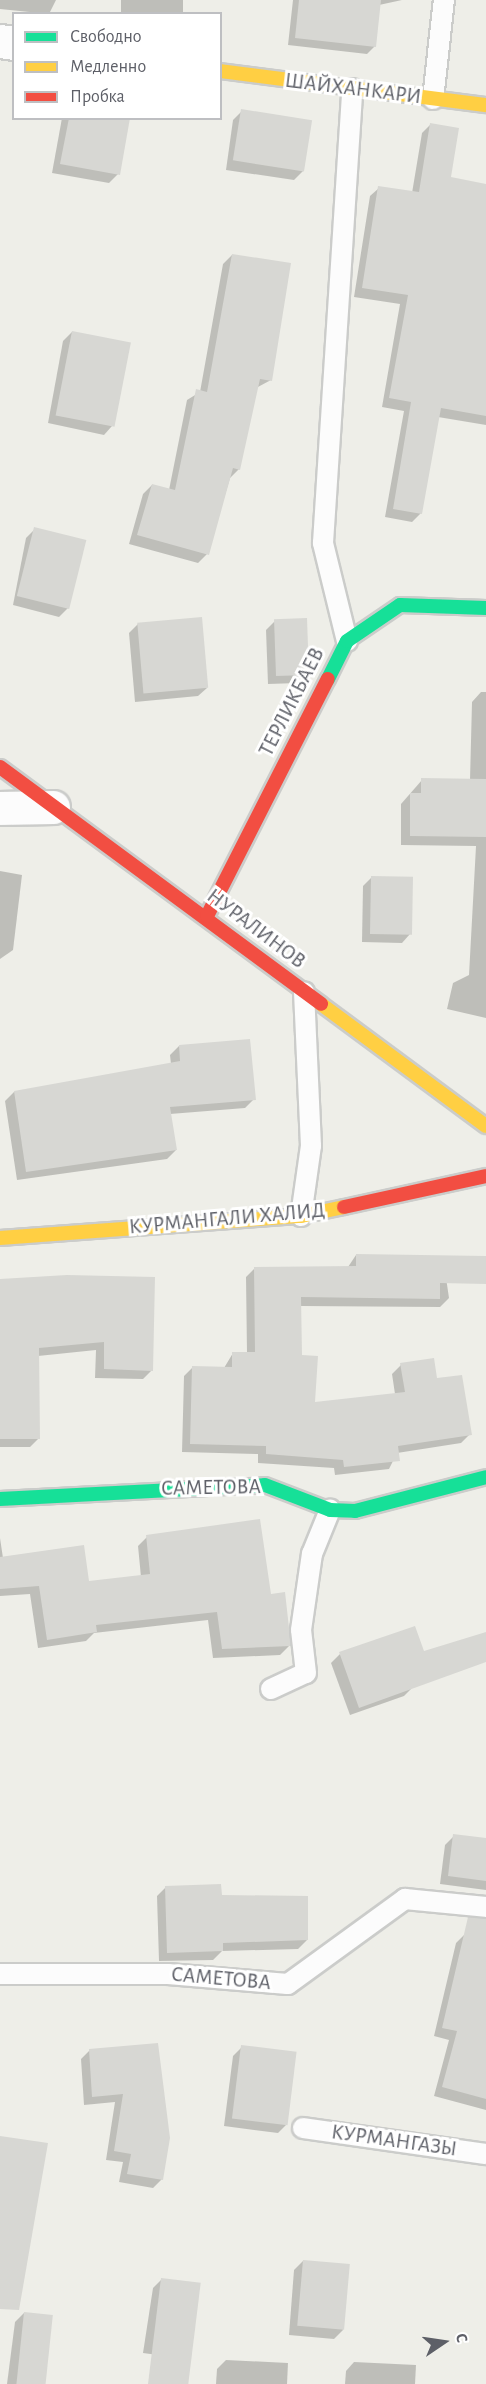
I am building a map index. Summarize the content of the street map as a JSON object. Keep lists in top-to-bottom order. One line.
{"streets":{"street":["ШАЙХАНКАРИ","ТЕРЛИКБАЕВ","НУРАЛИНОВ","КУРМАНГАЛИ ХАЛИД","САМЕТОВА"],"lane":["КУРМАНГАЗЫ"]},"crossings":[["ТЕРЛИКБАЕВ","НУРАЛИНОВ"]],"legend":["Свободно","Медленно","Пробка"],"north":"right"}
